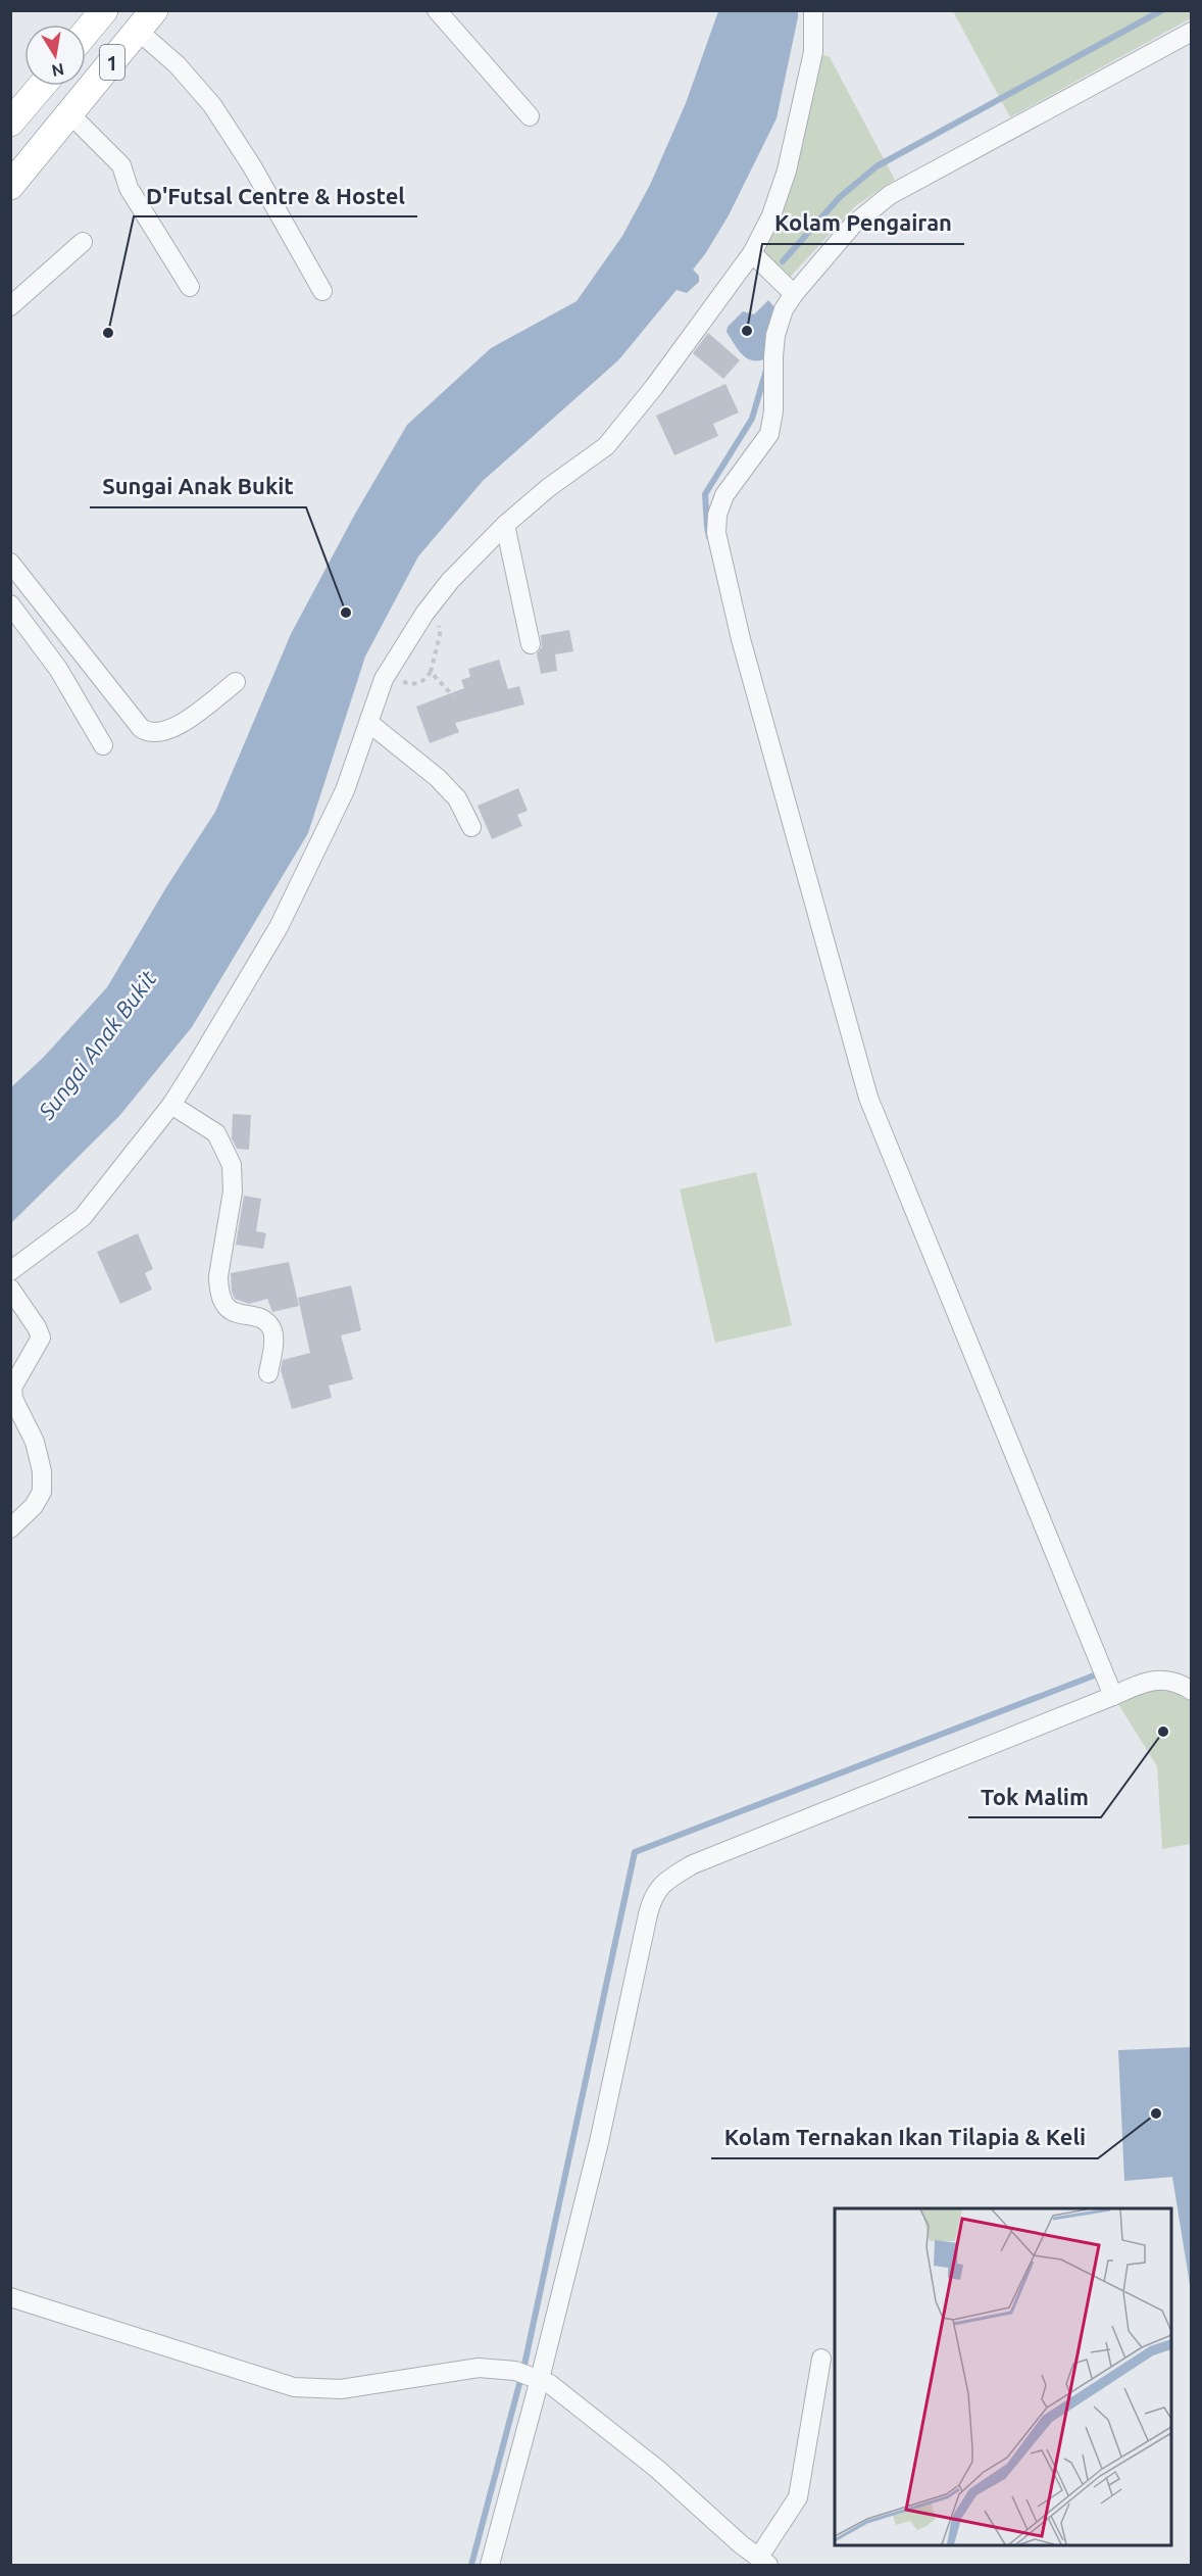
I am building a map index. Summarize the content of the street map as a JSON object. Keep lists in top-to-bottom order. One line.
{"streets":{"highway":["1"]},"water":["Sungai Anak Bukit"],"places":["Kolam Pengairan","D'Futsal Centre & Hostel","Sungai Anak Bukit","Tok Malim","Kolam Ternakan Ikan Tilapia & Keli"],"north":"bottom"}
